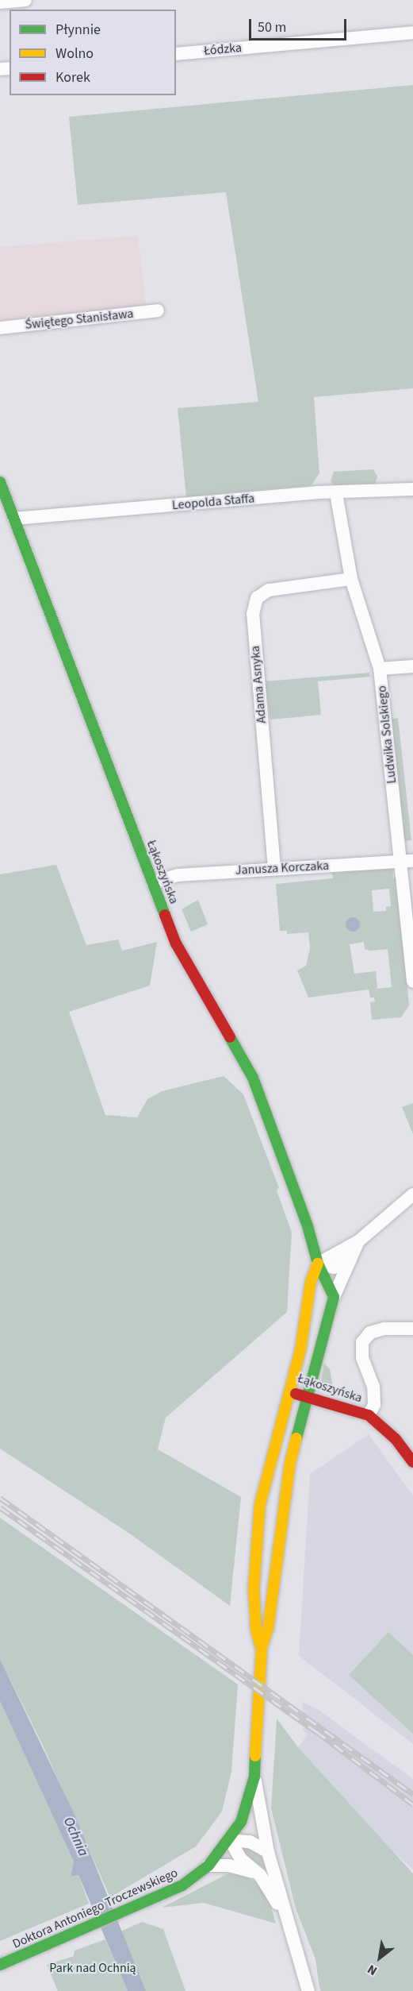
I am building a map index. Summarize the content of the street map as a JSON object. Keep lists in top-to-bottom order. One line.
{"streets":{"street":["Łódzka","Świętego Stanisława","Leopolda Staffa","Adama Asnyka","Ludwika Solskiego","Janusza Korczaka","Łąkoszyńska","Doktora Antoniego Troczewskiego"]},"crossings":[["Leopolda Staffa","Ludwika Solskiego"],["Leopolda Staffa","Łąkoszyńska"],["Adama Asnyka","Ludwika Solskiego"],["Adama Asnyka","Janusza Korczaka"],["Ludwika Solskiego","Janusza Korczaka"],["Janusza Korczaka","Łąkoszyńska"]],"water":["Ochnia"],"parks":["Park nad Ochnią"],"legend":["Płynnie","Wolno","Korek"],"scale_bar":"50 m","north":"bottom left"}
